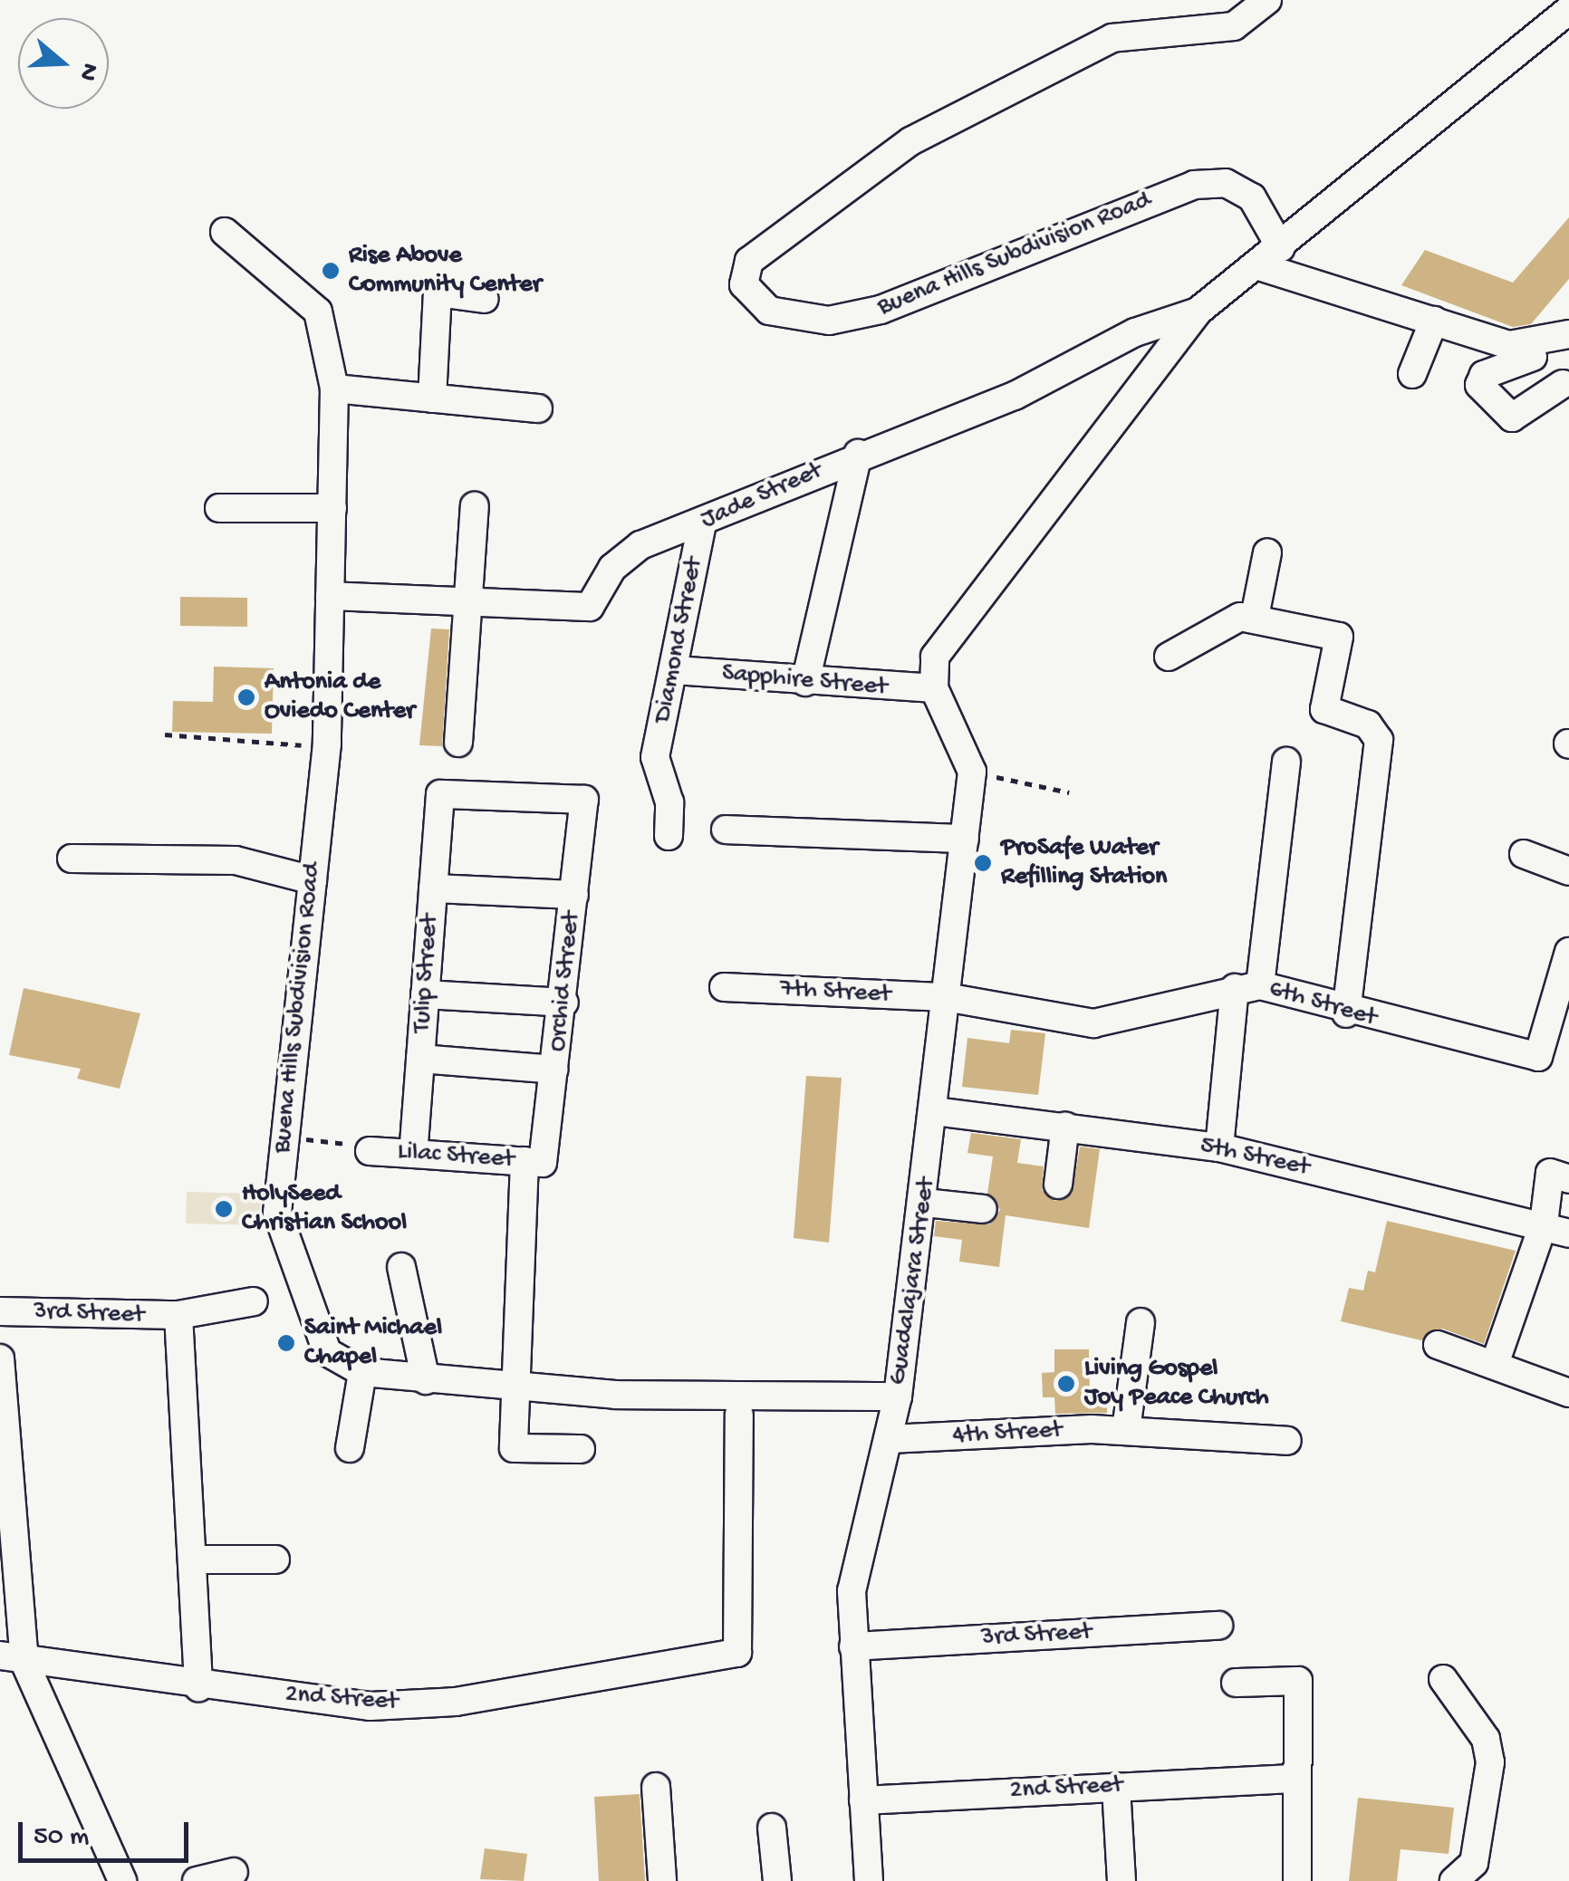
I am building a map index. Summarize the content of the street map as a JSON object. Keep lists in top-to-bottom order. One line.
{"streets":{"street":["Buena Hills Subdivision Road","Jade Street","Diamond Street","Sapphire Street","Tulip Street","Orchid Street","7th Street","6th Street","Lilac Street","5th Street","Guadalajara Street","3rd Street","4th Street","2nd Street"]},"crossings":[["Buena Hills Subdivision Road","Jade Street"],["Buena Hills Subdivision Road","Orchid Street"],["Buena Hills Subdivision Road","Guadalajara Street"],["Jade Street","Diamond Street"],["Diamond Street","Sapphire Street"],["Sapphire Street","Guadalajara Street"],["Tulip Street","Orchid Street"],["Tulip Street","Lilac Street"],["Orchid Street","Lilac Street"],["7th Street","6th Street"],["7th Street","Guadalajara Street"],["6th Street","Guadalajara Street"],["5th Street","Guadalajara Street"],["Guadalajara Street","3rd Street"],["Guadalajara Street","4th Street"],["Guadalajara Street","2nd Street"]],"places":["Rise Above Community Center","Antonia de Oviedo Center","ProSafe Water Refilling Station","HolySeed Christian School","Saint Michael Chapel","Living Gospel Joy Peace Church"],"scale_bar":"50 m","north":"right"}
